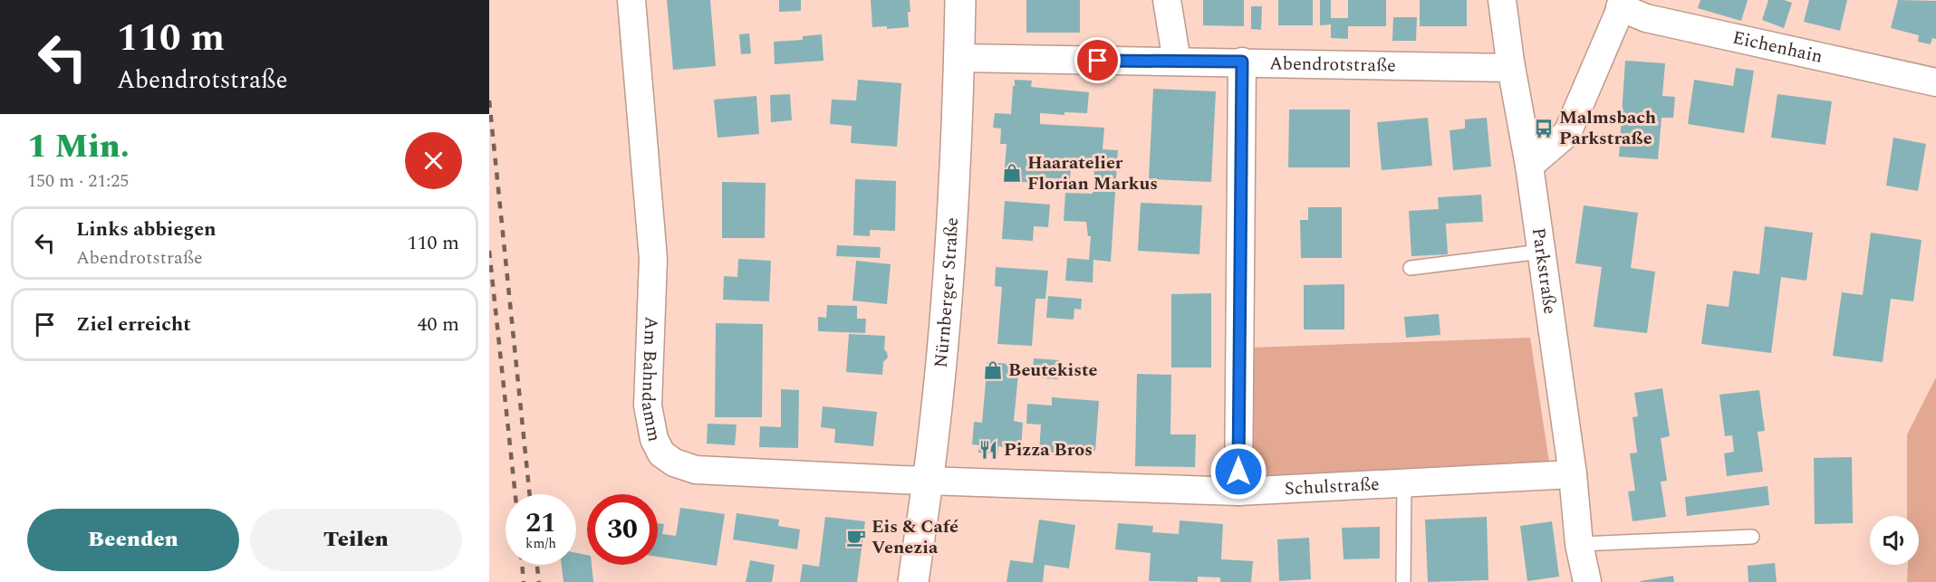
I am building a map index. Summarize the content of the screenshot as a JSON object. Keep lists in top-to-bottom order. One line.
{"streets":{"main road":["Nürnberger Straße"],"street":["Eichenhain","Abendrotstraße","Parkstraße","Am Bahndamm","Schulstraße"]},"crossings":[["Abendrotstraße","Parkstraße"],["Abendrotstraße","Nürnberger Straße"],["Parkstraße","Schulstraße"],["Nürnberger Straße","Am Bahndamm"],["Nürnberger Straße","Schulstraße"],["Am Bahndamm","Schulstraße"]],"places":{"bus stop":["Malmsbach Parkstraße"],"shop":["Haaratelier Florian Markus","Beutekiste"],"restaurant":["Pizza Bros"],"cafe":["Eis & Café Venezia"]},"page":{"turn":["110 m","Abendrotstraße"],"heading":["1 Min.","150 m · 21:25"],"list":[{"name":"Links abbiegen","note":"Abendrotstraße","value":"110 m"},{"name":"Ziel erreicht","value":"40 m"}],"speed":"21 km/h","limit":"30","buttons":["Beenden","Teilen"]}}
